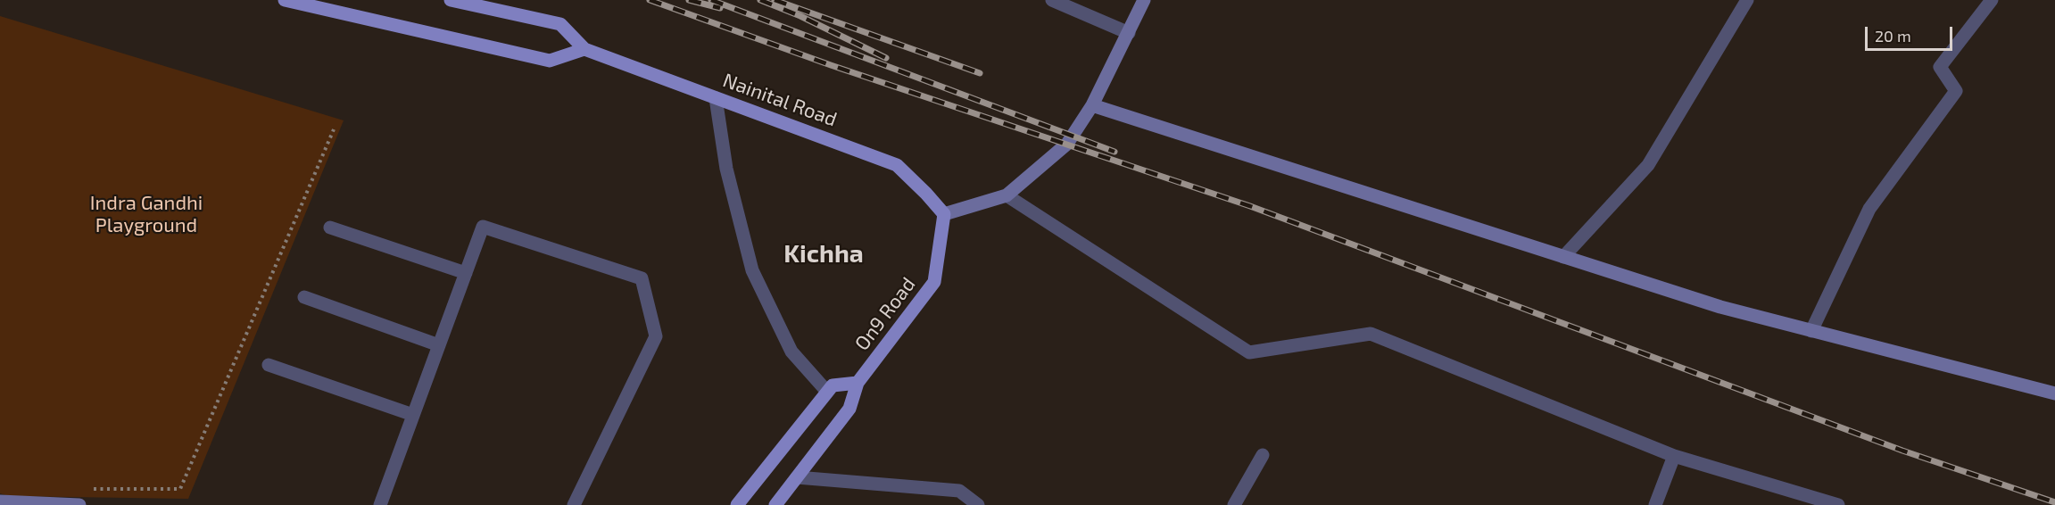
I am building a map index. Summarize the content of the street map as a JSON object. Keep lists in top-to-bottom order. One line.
{"streets":{"main road":["Nainital Road","On9 Road"]},"crossings":[["Nainital Road","On9 Road"]],"districts":["Kichha"],"parks":["Indra Gandhi Playground"],"scale_bar":"20 m"}
